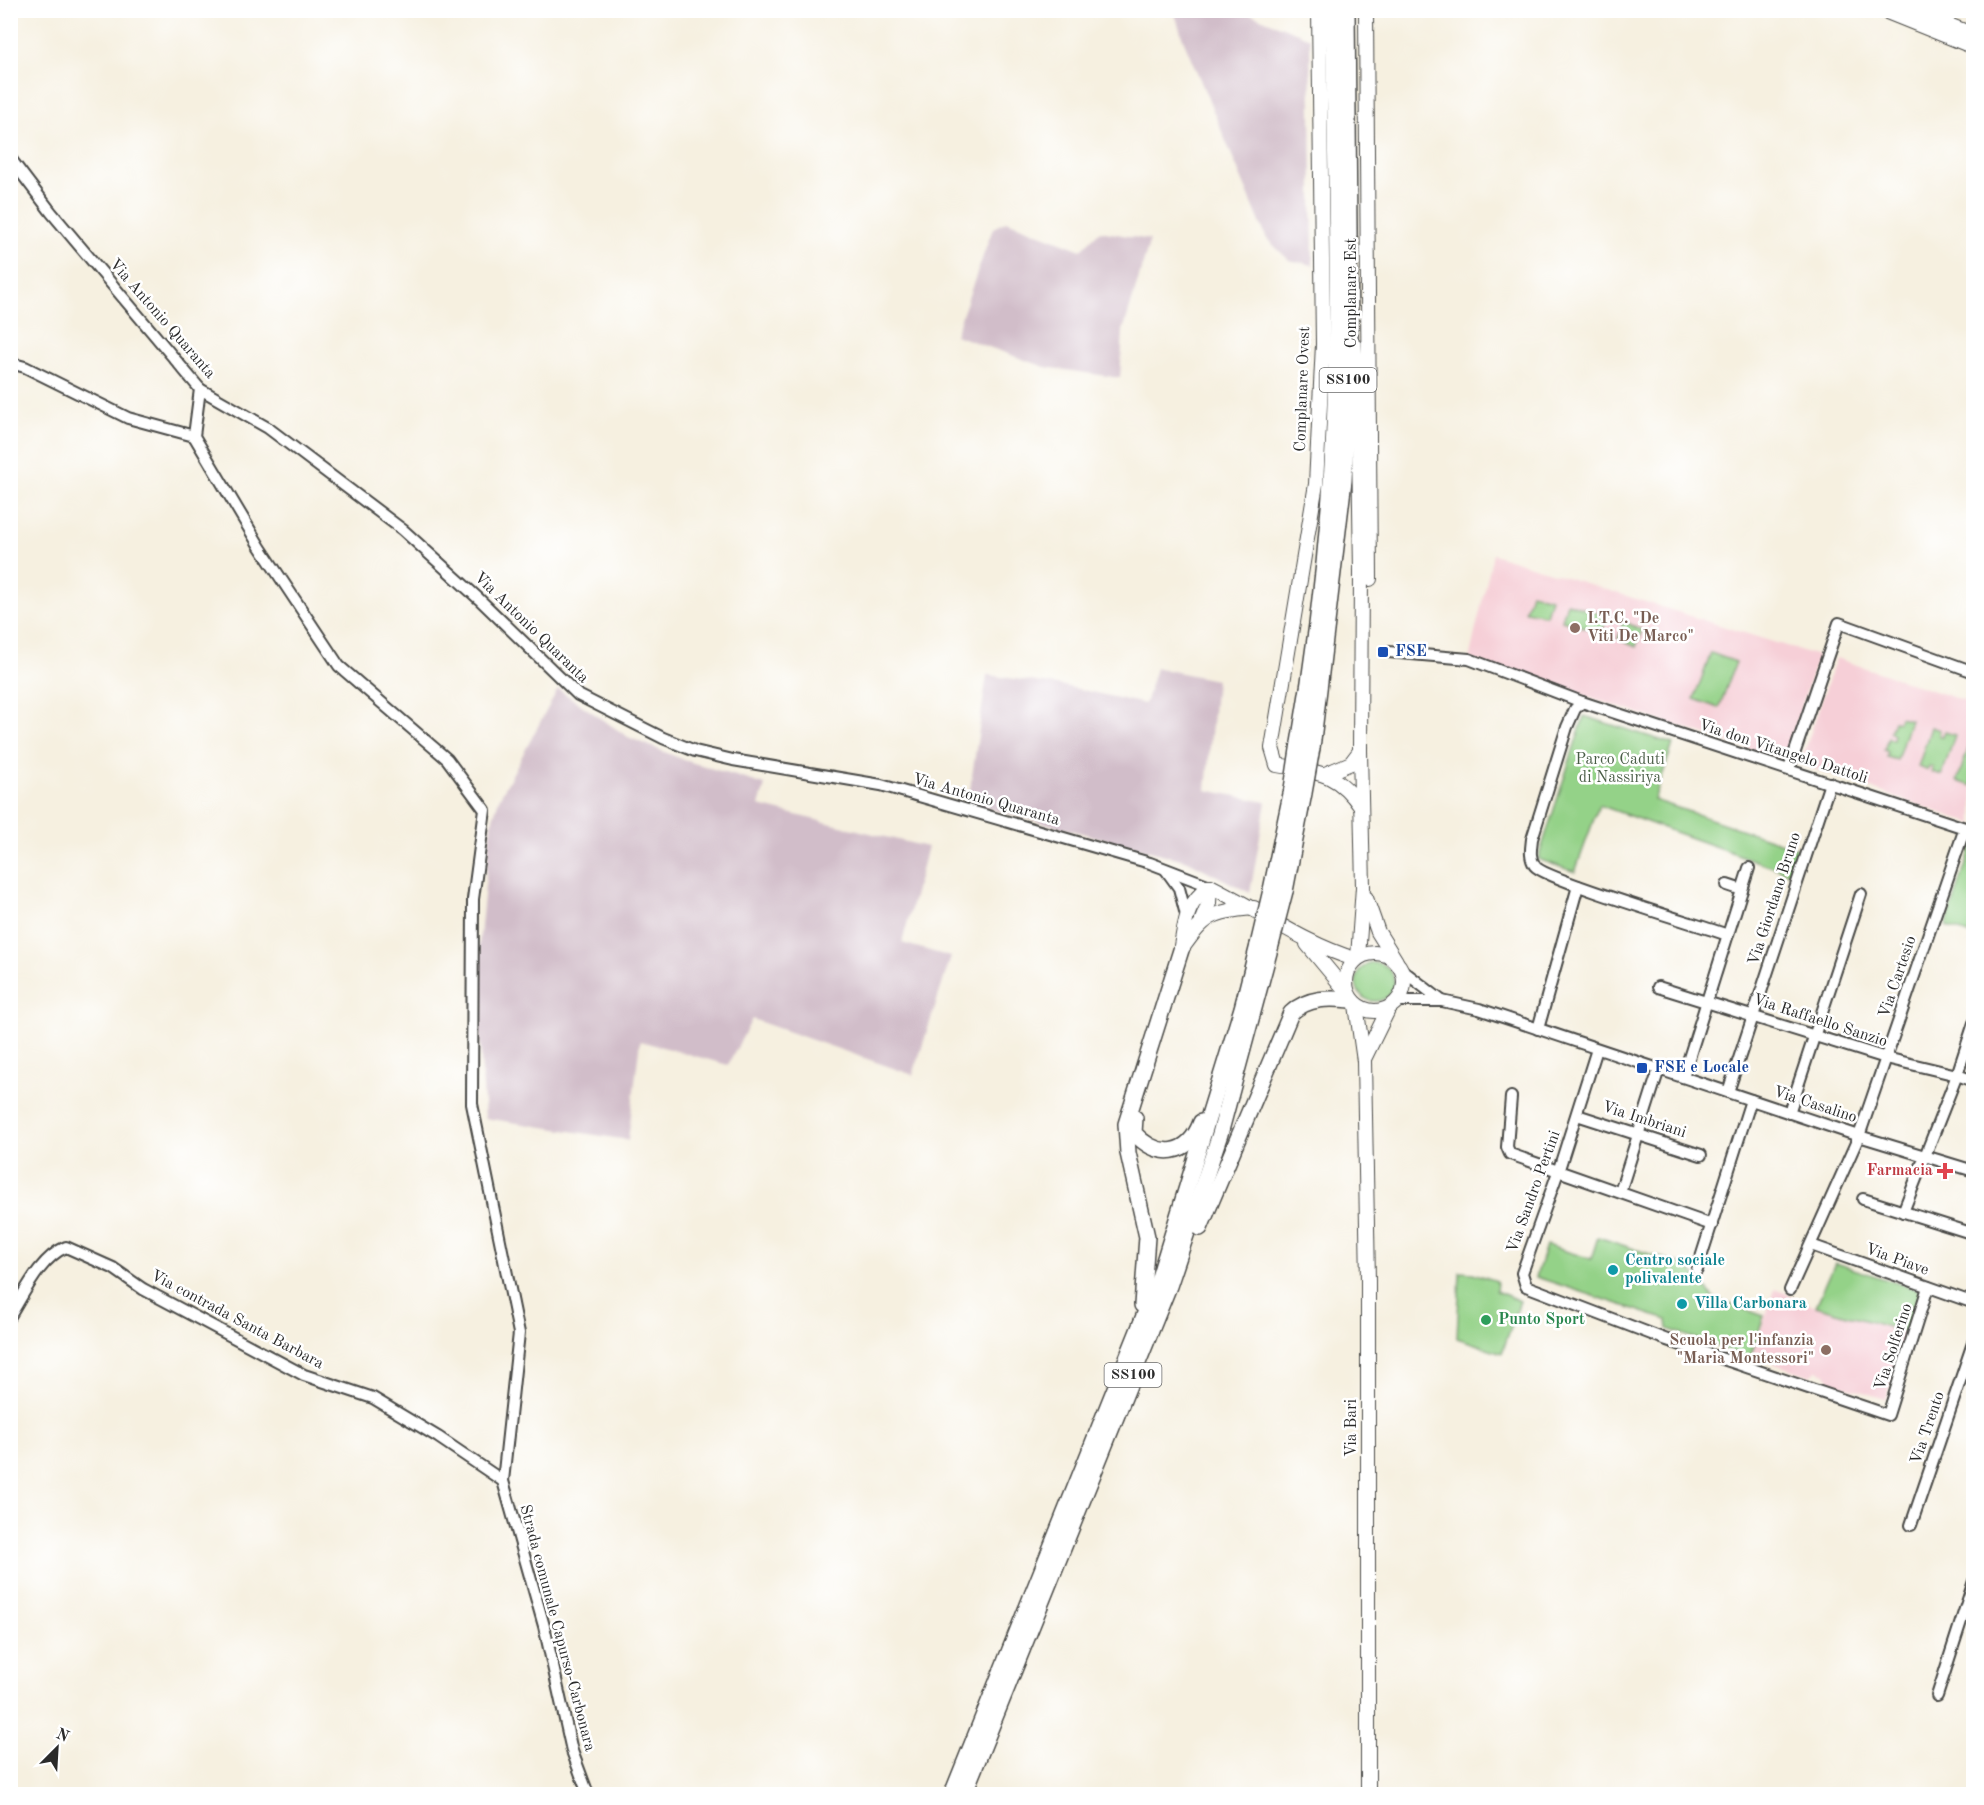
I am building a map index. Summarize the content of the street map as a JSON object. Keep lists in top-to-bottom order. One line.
{"streets":{"highway":["SS100"],"main road":["Complanare Est","Complanare Ovest","Via Bari"],"street":["Via Antonio Quaranta","Via don Vitangelo Dattoli","Via Giordano Bruno","Via Cartesio","Via Raffaello Sanzio","Via Casalino","Via Imbriani","Via Sandro Pertini","Via Piave","Via contrada Santa Barbara","Via Solferino","Via Trento","Strada comunale Capurso-Carbonara"]},"crossings":[["SS100","Via Casalino"],["SS100","Via Bari"],["Via don Vitangelo Dattoli","Via Giordano Bruno"],["Via don Vitangelo Dattoli","Via Cartesio"],["Via Giordano Bruno","Via Raffaello Sanzio"],["Via Giordano Bruno","Via Casalino"],["Via Cartesio","Via Raffaello Sanzio"],["Via Cartesio","Via Casalino"],["Via Cartesio","Via Piave"],["Via Casalino","Via Sandro Pertini"],["Via Casalino","Via Bari"],["Via Imbriani","Via Sandro Pertini"],["Via Sandro Pertini","Via Solferino"],["Via Piave","Via Solferino"],["Via contrada Santa Barbara","Strada comunale Capurso-Carbonara"]],"parks":["Parco Caduti di Nassiriya"],"places":{"other":["I.T.C. \"De Viti De Marco\"","Centro sociale polivalente","Villa Carbonara","Punto Sport","Scuola per l'infanzia \"Maria Montessori\""],"transit":["FSE","FSE e Locale"],"health":["Farmacia"]},"north":"top right"}
